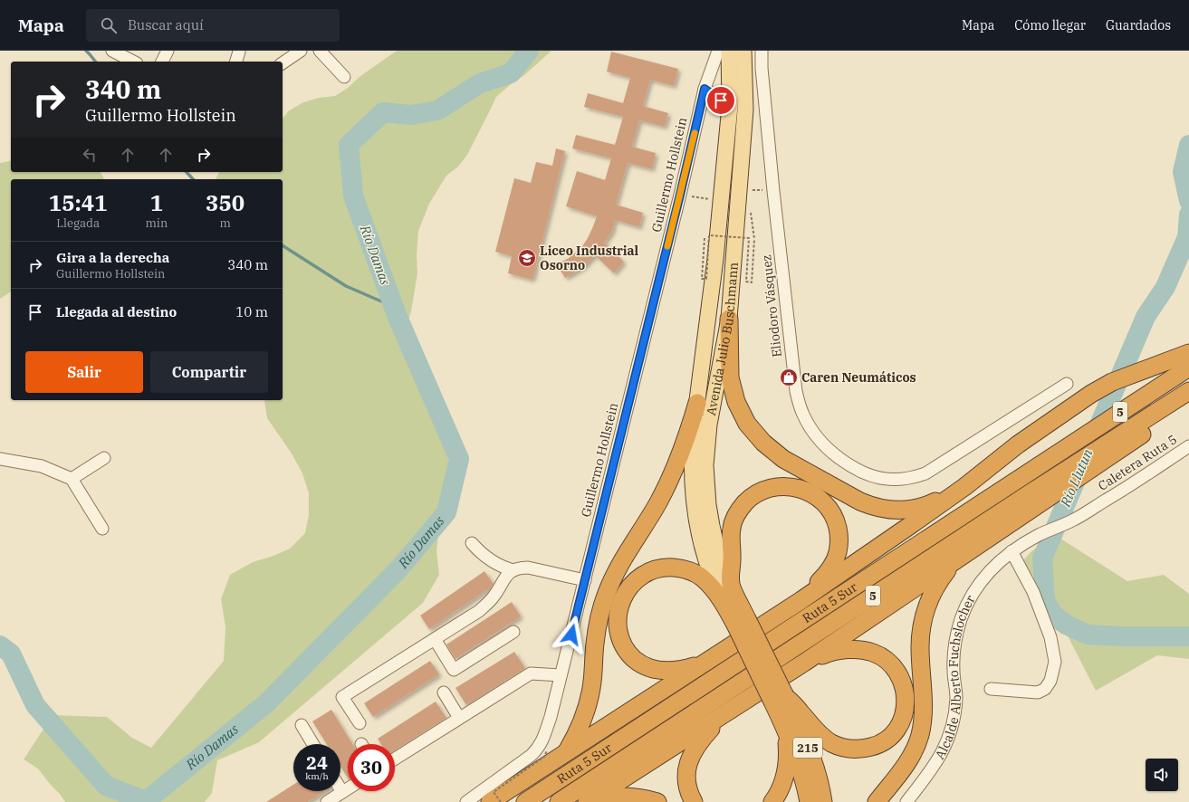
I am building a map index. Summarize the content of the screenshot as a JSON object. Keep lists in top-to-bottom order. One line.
{"streets":{"highway":["Avenida Julio Buschmann","5","Ruta 5 Sur","215"],"street":["Guillermo Hollstein","Eliodoro Vásquez","Caletera Ruta 5","Alcalde Alberto Fuchslocher"]},"crossings":[["Caletera Ruta 5","Alcalde Alberto Fuchslocher"]],"water":["Río Damas","Río Llutun"],"places":{"school or university":["Liceo Industrial Osorno"],"shop":["Caren Neumáticos"]},"page":{"header":"Mapa","search":"Buscar aquí","nav":["Mapa","Cómo llegar","Guardados"],"turn":["340 m","Guillermo Hollstein"],"eta":["15:41","Llegada","1","min","350","m"],"list":[{"name":"Gira a la derecha","note":"Guillermo Hollstein","value":"340 m"},{"name":"Llegada al destino","value":"10 m"}],"buttons":["Salir","Compartir"],"speed":"24 km/h","limit":"30"}}
